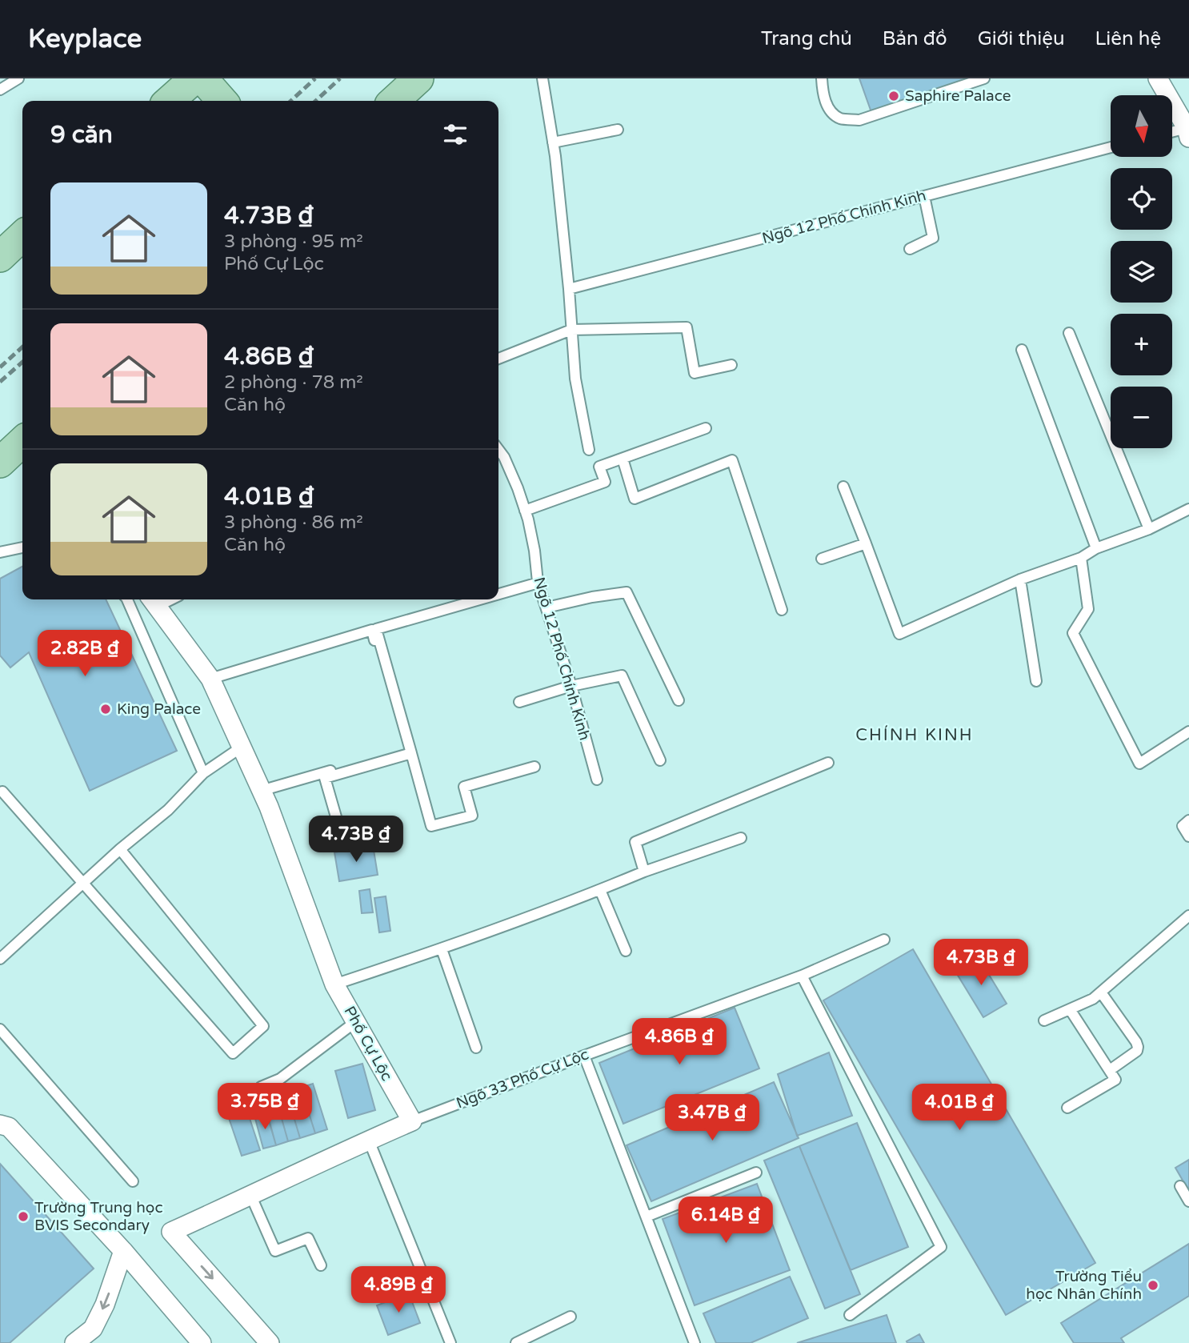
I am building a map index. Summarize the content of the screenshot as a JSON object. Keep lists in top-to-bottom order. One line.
{"streets":{"street":["Phố Cự Lộc"],"lane":["Ngõ 12 Phố Chính Kinh","Ngõ 33 Phố Cự Lộc"]},"crossings":[["Phố Cự Lộc","Ngõ 33 Phố Cự Lộc"]],"districts":["CHÍNH KINH"],"places":["Saphire Palace","King Palace","Trường Trung học BVIS Secondary","Trường Tiểu học Nhân Chính"],"north":"bottom","page":{"header":"Keyplace","nav":["Trang chủ","Bản đồ","Giới thiệu","Liên hệ"],"map_buttons":["+","−"],"heading":"9 căn","list":[{"name":"4.73B ₫","note":"3 phòng · 95 m² · Phố Cự Lộc"},{"name":"4.86B ₫","note":"2 phòng · 78 m² · Căn hộ"},{"name":"4.01B ₫","note":"3 phòng · 86 m² · Căn hộ"}],"price":["2.82B ₫","4.73B ₫","4.73B ₫","4.86B ₫","3.75B ₫","4.01B ₫","3.47B ₫","6.14B ₫","4.89B ₫"]}}
